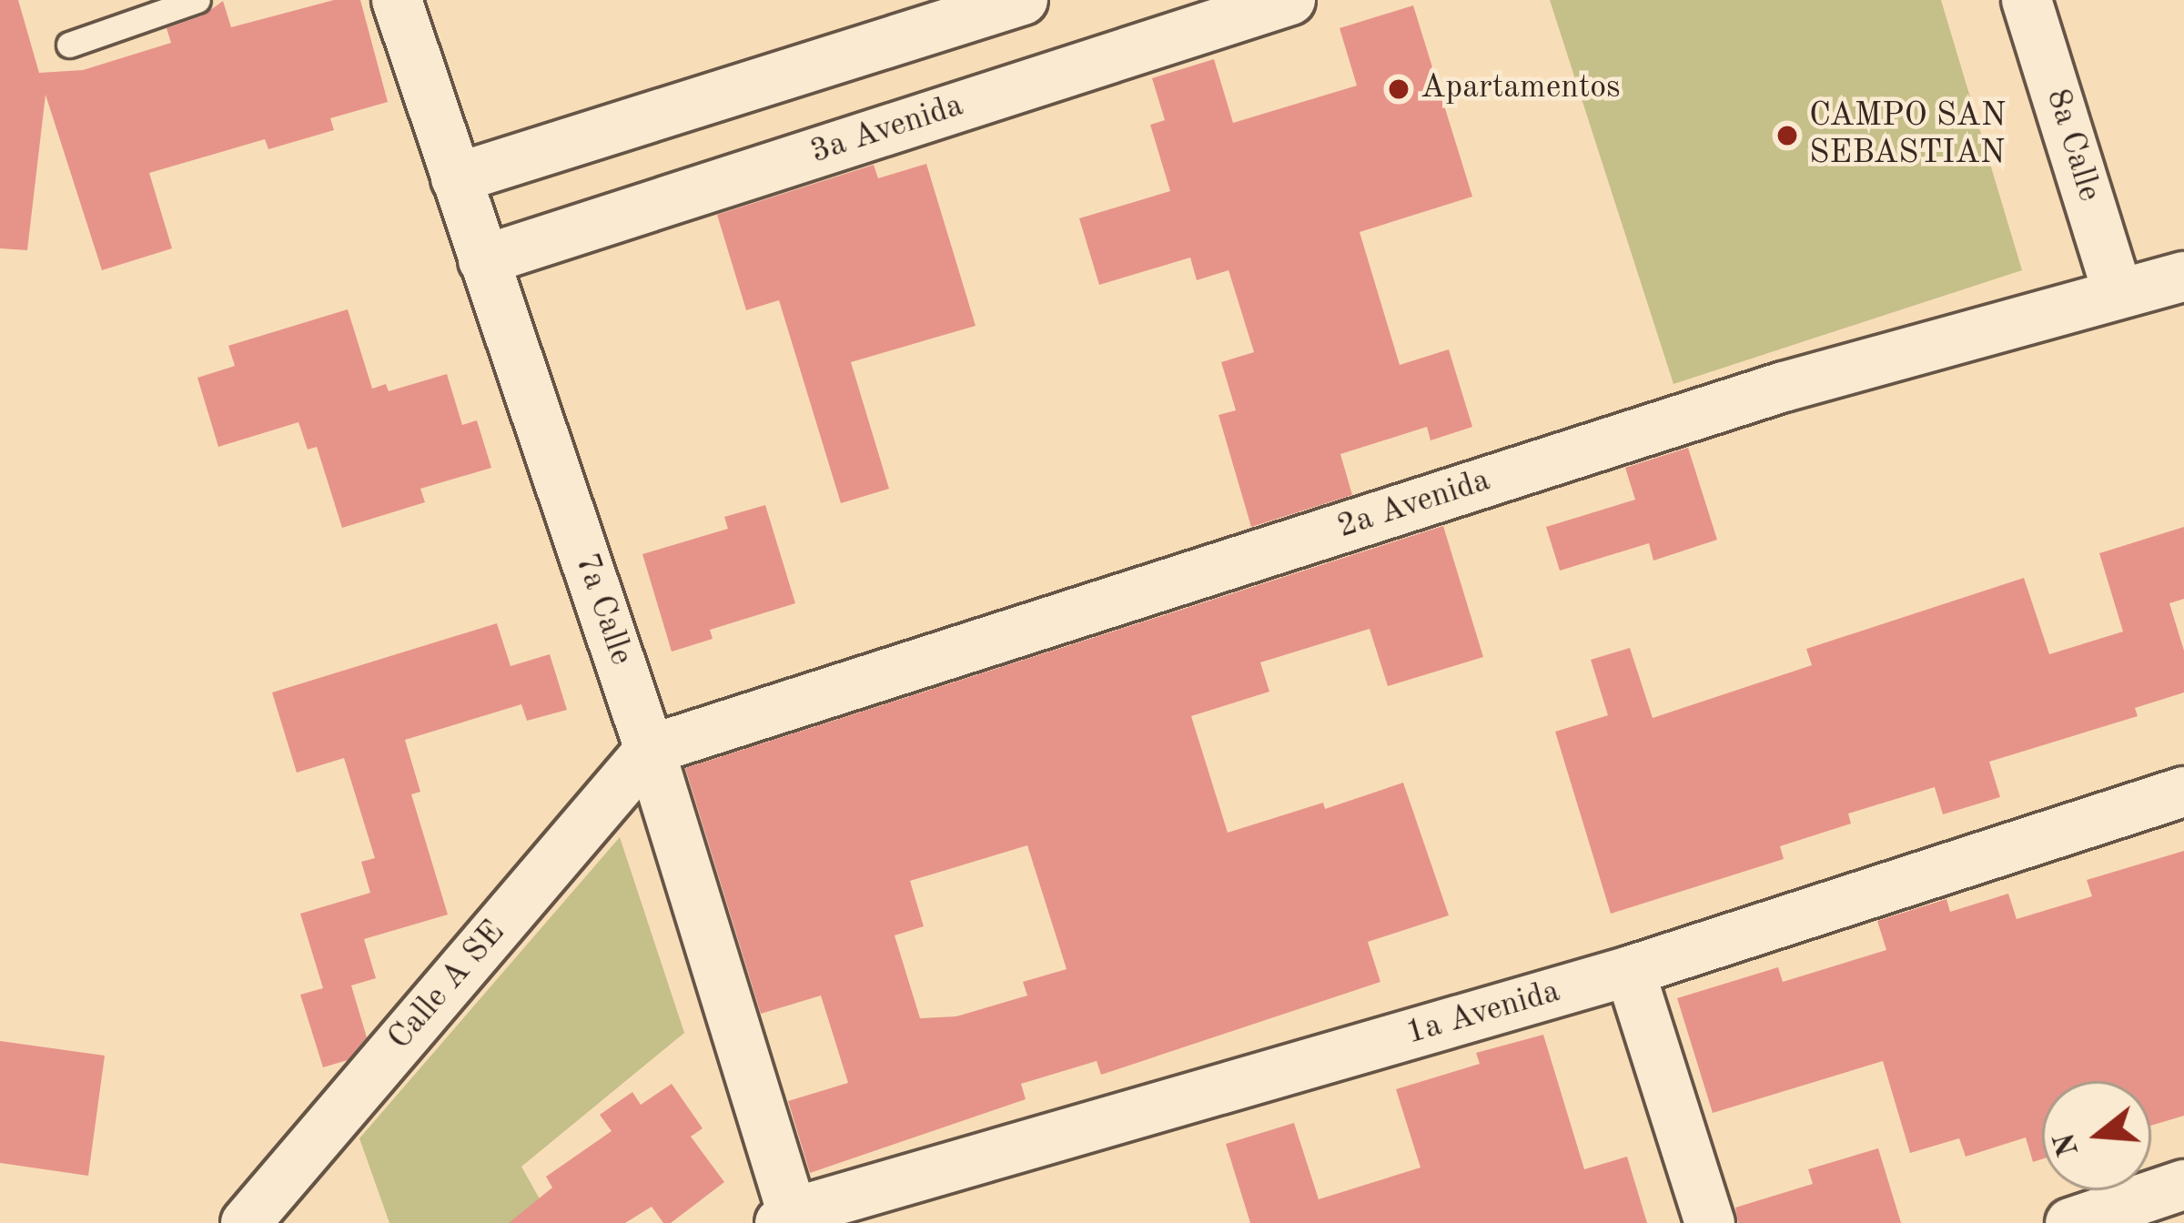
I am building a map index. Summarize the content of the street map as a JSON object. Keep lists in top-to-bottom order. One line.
{"streets":{"street":["3a Avenida","8a Calle","2a Avenida","7a Calle","Calle A SE","1a Avenida"]},"crossings":[["3a Avenida","7a Calle"],["8a Calle","2a Avenida"],["2a Avenida","7a Calle"],["2a Avenida","Calle A SE"],["7a Calle","Calle A SE"],["7a Calle","1a Avenida"]],"places":["Apartamentos","CAMPO SAN SEBASTIAN"],"north":"left"}
